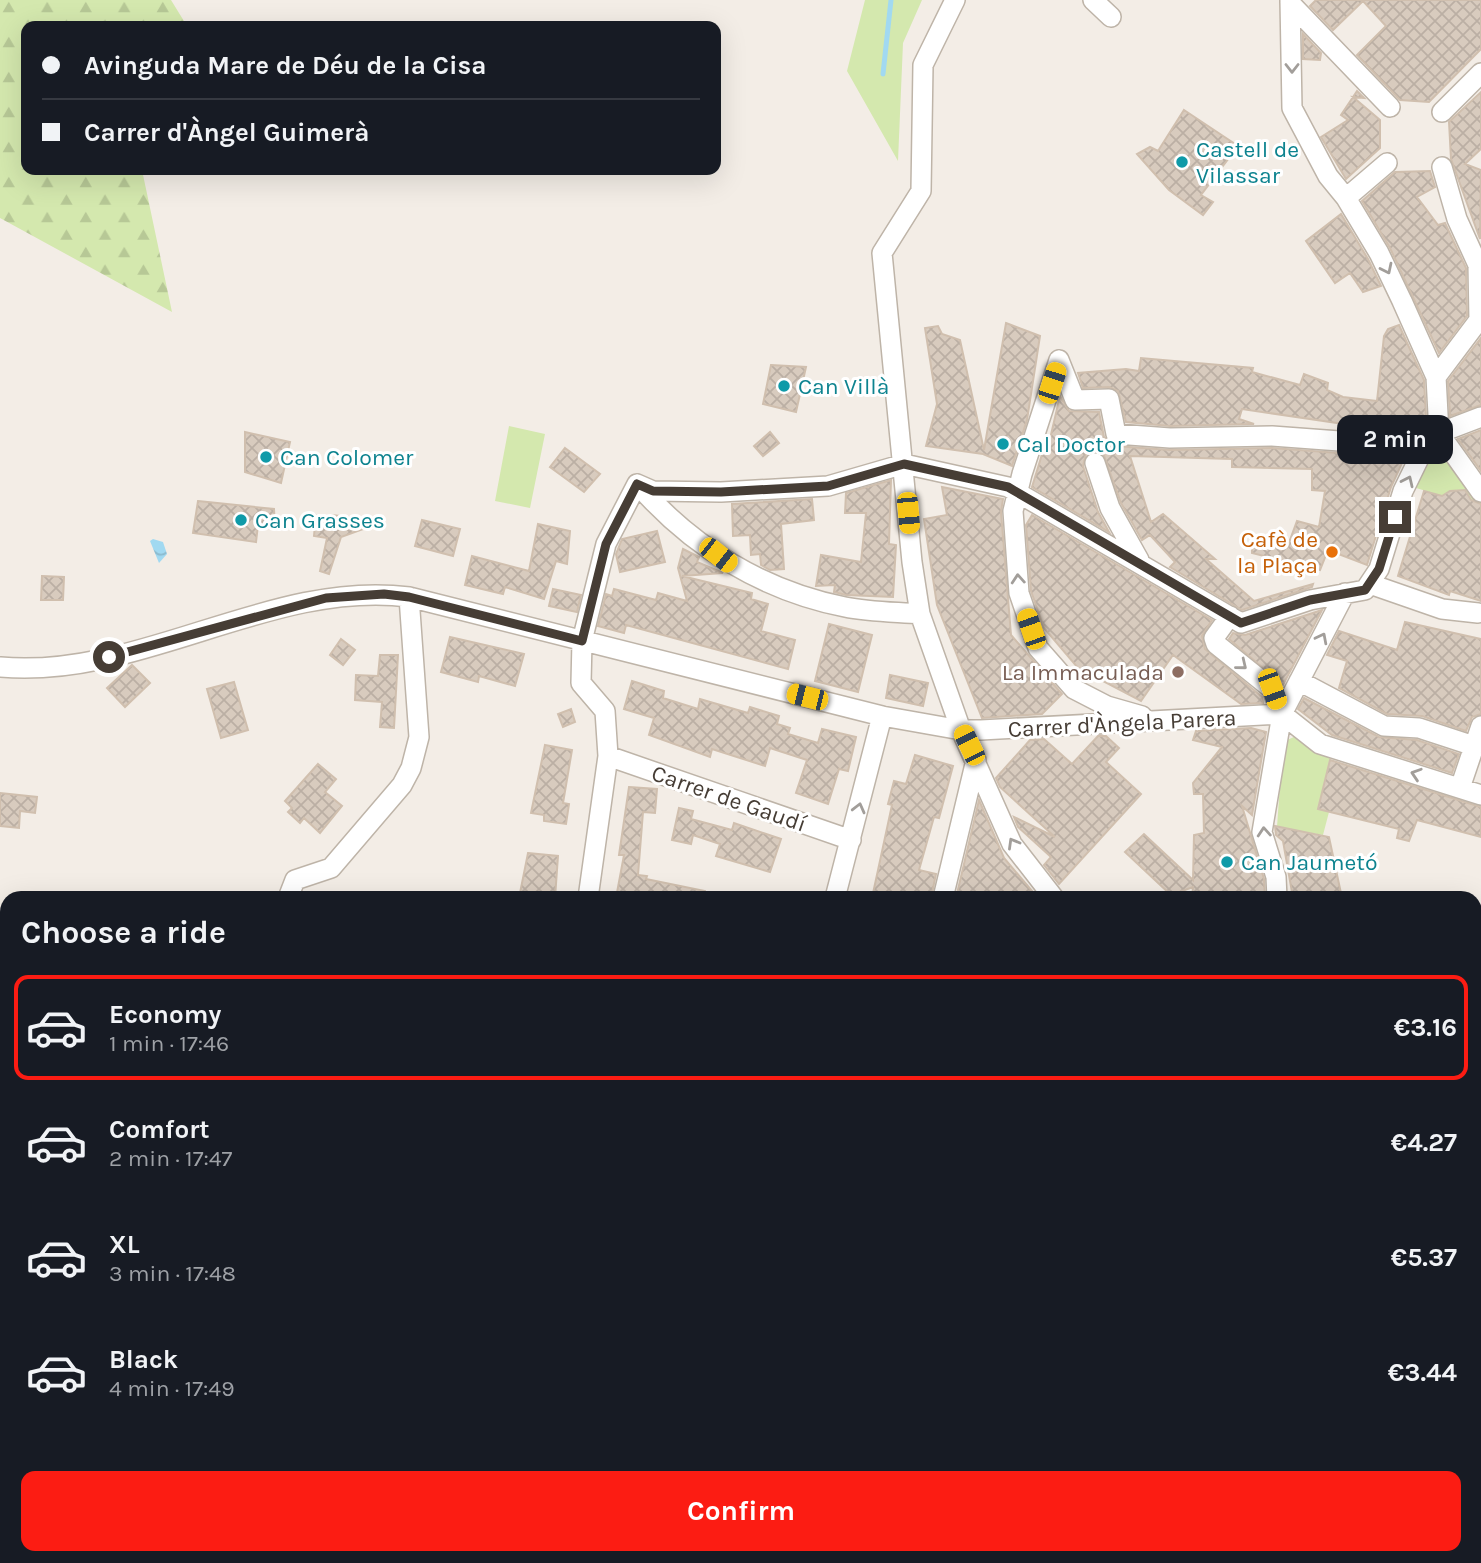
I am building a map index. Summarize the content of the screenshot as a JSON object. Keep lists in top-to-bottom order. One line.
{"streets":{"street":["Carrer d'Àngela Parera","Carrer de Gaudí"]},"places":["Castell de Vilassar","Can Villà","Cal Doctor","Can Colomer","Can Grasses","Cafè de la Plaça","La Immaculada","Can Jaumetó"],"page":{"banner":["Avinguda Mare de Déu de la Cisa","Carrer d'Àngel Guimerà"],"bubble":"2 min","heading":"Choose a ride","list":[{"name":"Economy","note":"1 min · 17:46","value":"€3.16"},{"name":"Comfort","note":"2 min · 17:47","value":"€4.27"},{"name":"XL","note":"3 min · 17:48","value":"€5.37"},{"name":"Black","note":"4 min · 17:49","value":"€3.44"}],"buttons":"Confirm"}}
